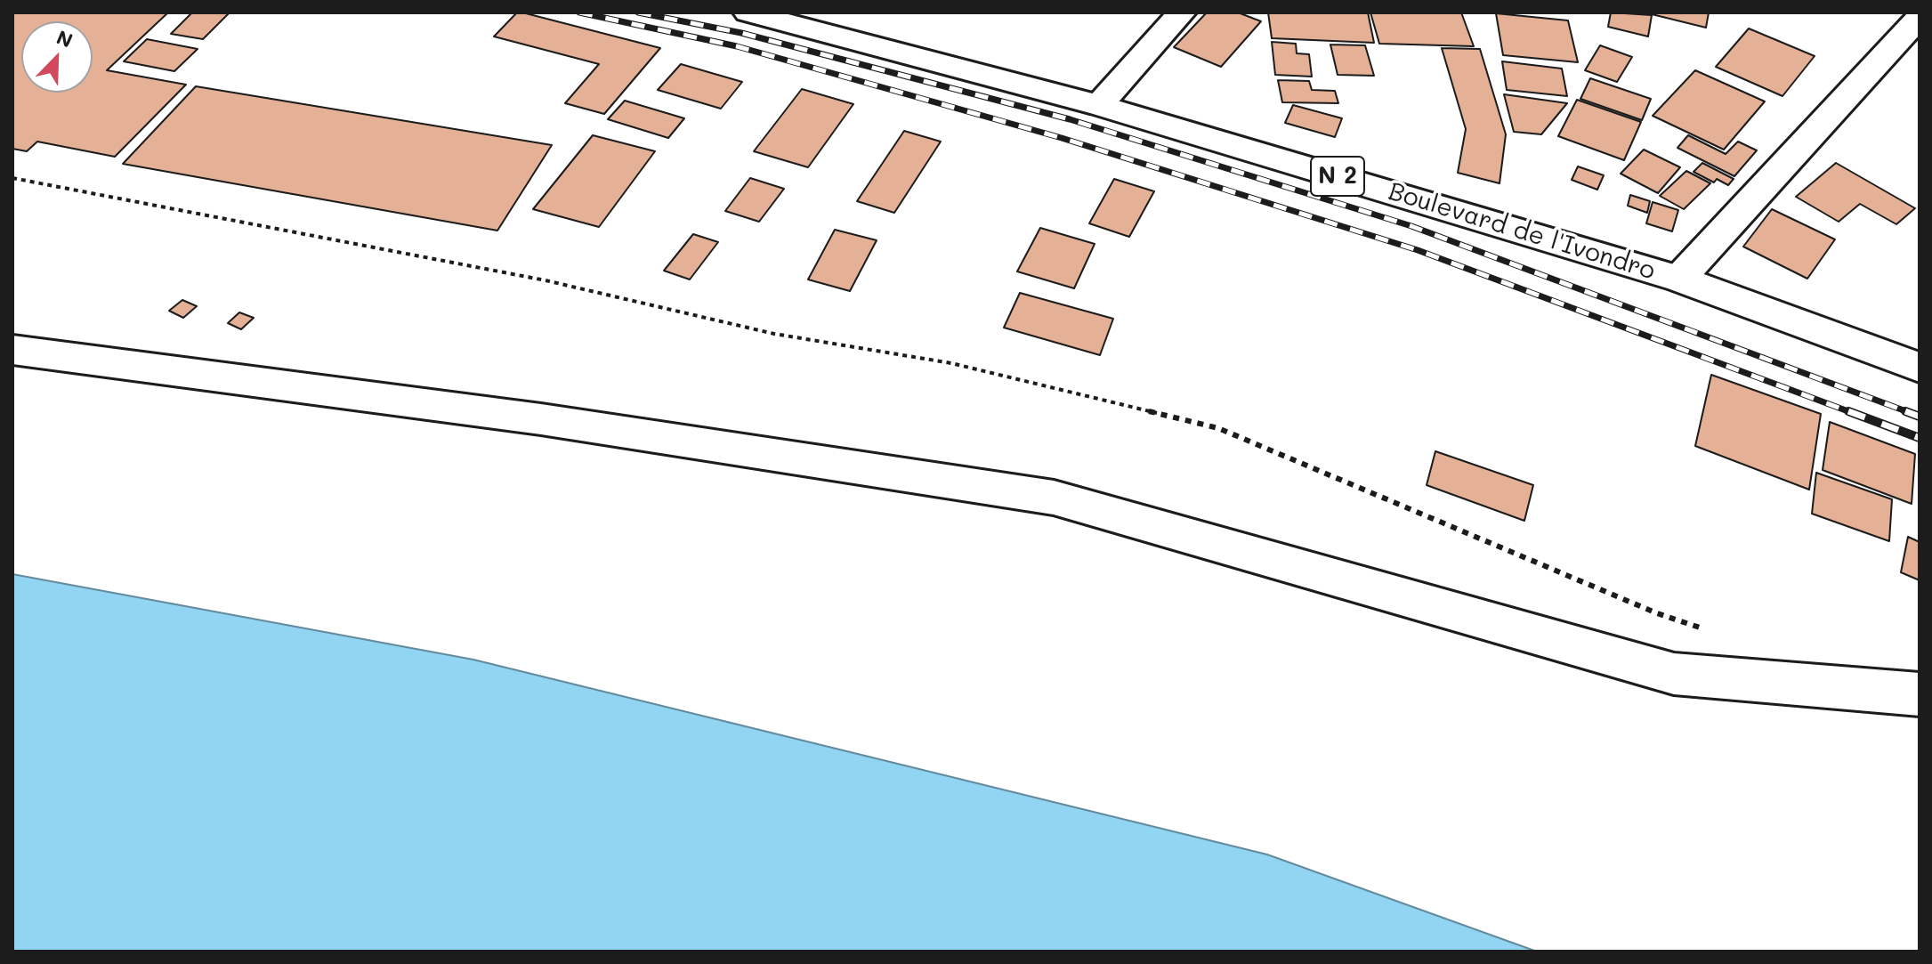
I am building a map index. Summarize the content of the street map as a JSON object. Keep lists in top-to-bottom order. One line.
{"streets":{"main road":["N 2","Boulevard de l'Ivondro"]},"north":"top right"}
